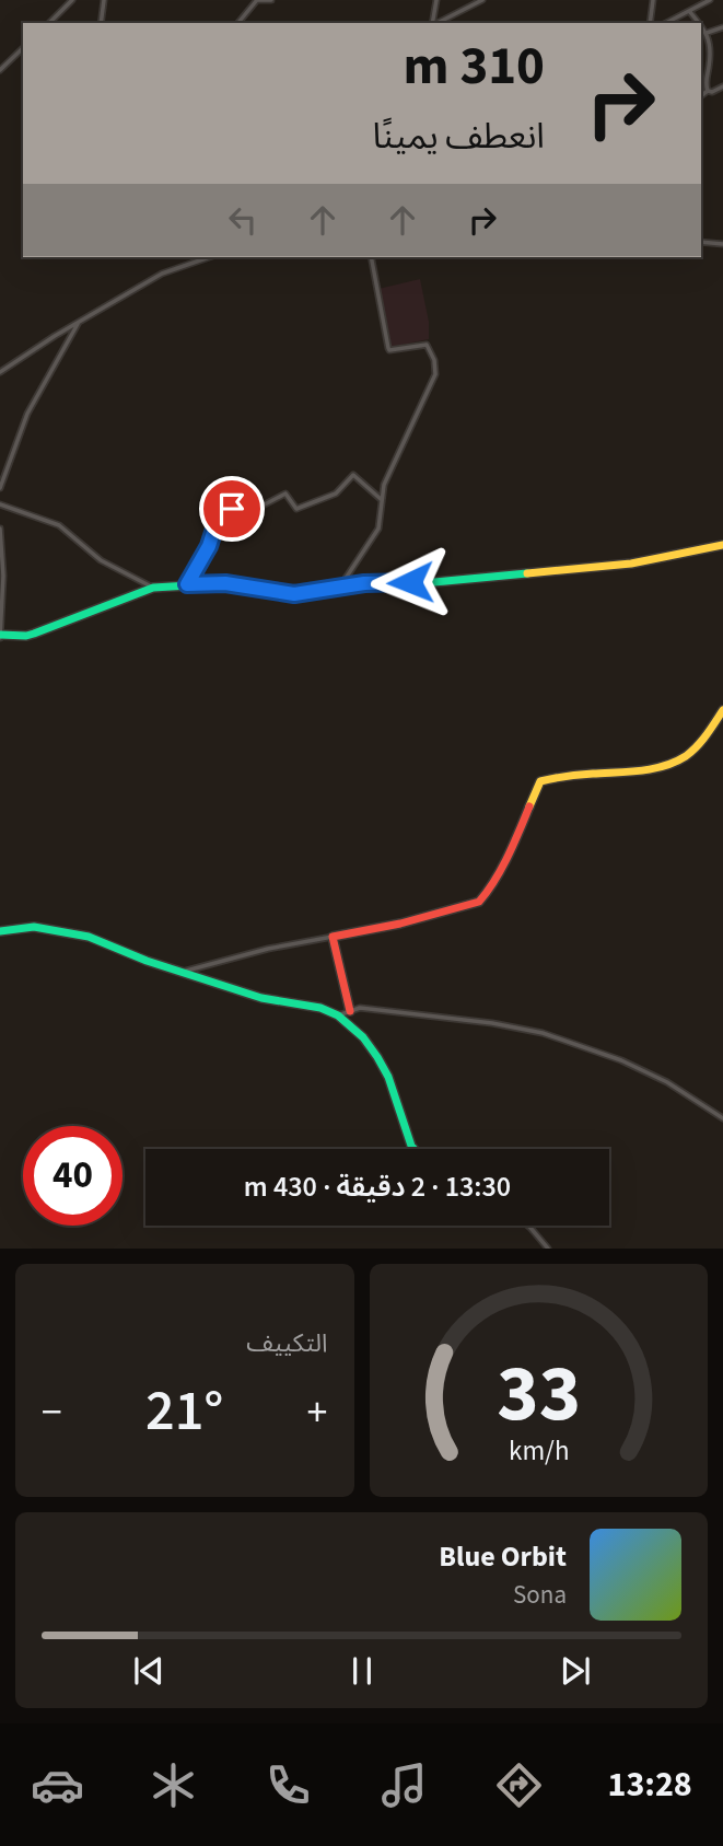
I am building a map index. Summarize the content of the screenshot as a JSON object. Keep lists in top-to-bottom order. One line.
{"page":{"turn":["310 m","انعطف يمينًا"],"limit":"40","trip":"13:30 · 2 دقيقة · 430 m","tile":"التكييف","heat":["−","21°","+"],"song":["Blue Orbit","Sona"],"tabs":"13:28","gauge":["33","km/h"]}}
